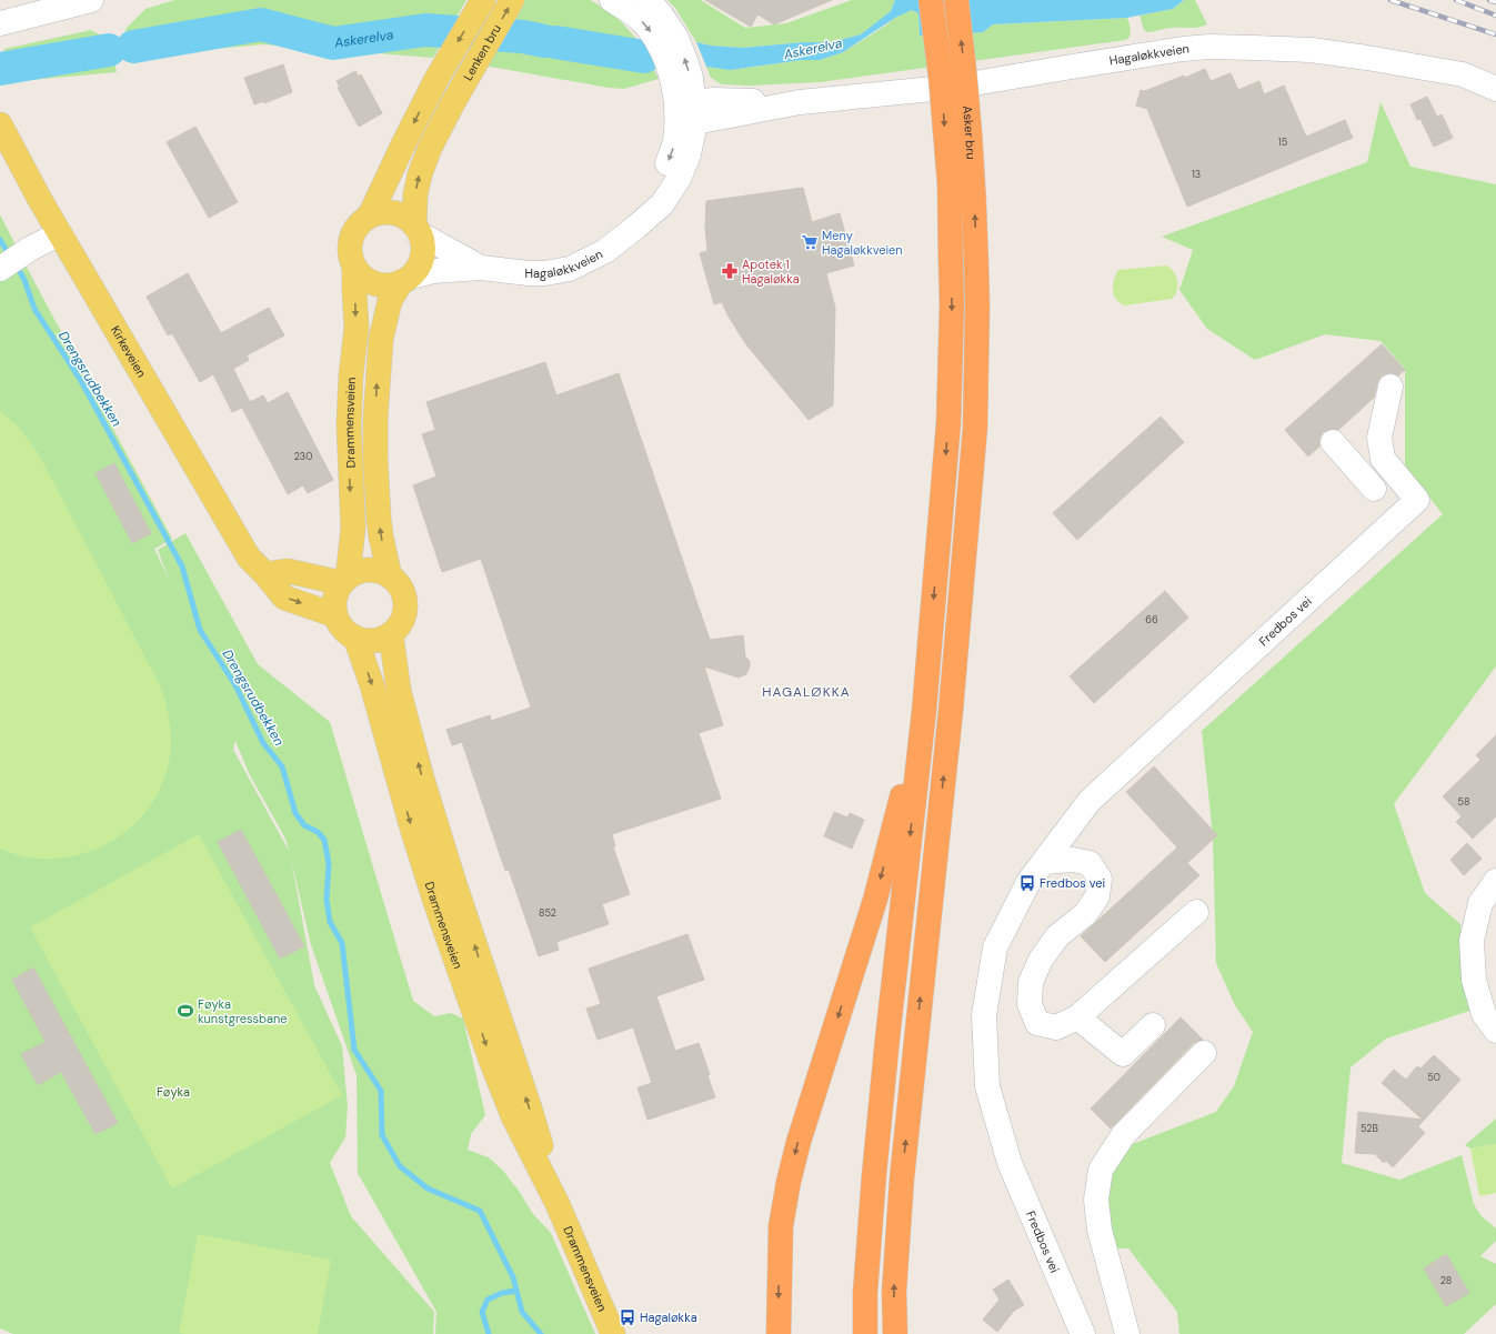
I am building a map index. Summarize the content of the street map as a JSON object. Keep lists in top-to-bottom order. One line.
{"streets":{"highway":["Asker bru"],"main road":["Lenken bru","Kirkeveien","Drammensveien"],"street":["Hagaløkkveien","Fredbos vei"]},"crossings":[["Lenken bru","Hagaløkkveien"],["Lenken bru","Drammensveien"],["Hagaløkkveien","Drammensveien"],["Kirkeveien","Drammensveien"]],"districts":["HAGALØKKA"],"water":["Askerelva","Drengsrudbekken"],"parks":["Føyka"],"places":{"supermarket":["Meny Hagaløkkveien"],"pharmacy":["Apotek 1 Hagaløkka"],"bus stop":["Fredbos vei","Hagaløkka"],"sports":["Føyka kunstgressbane"]},"house_numbers":["15","13","230","66","58","852","50","52B","28"]}
